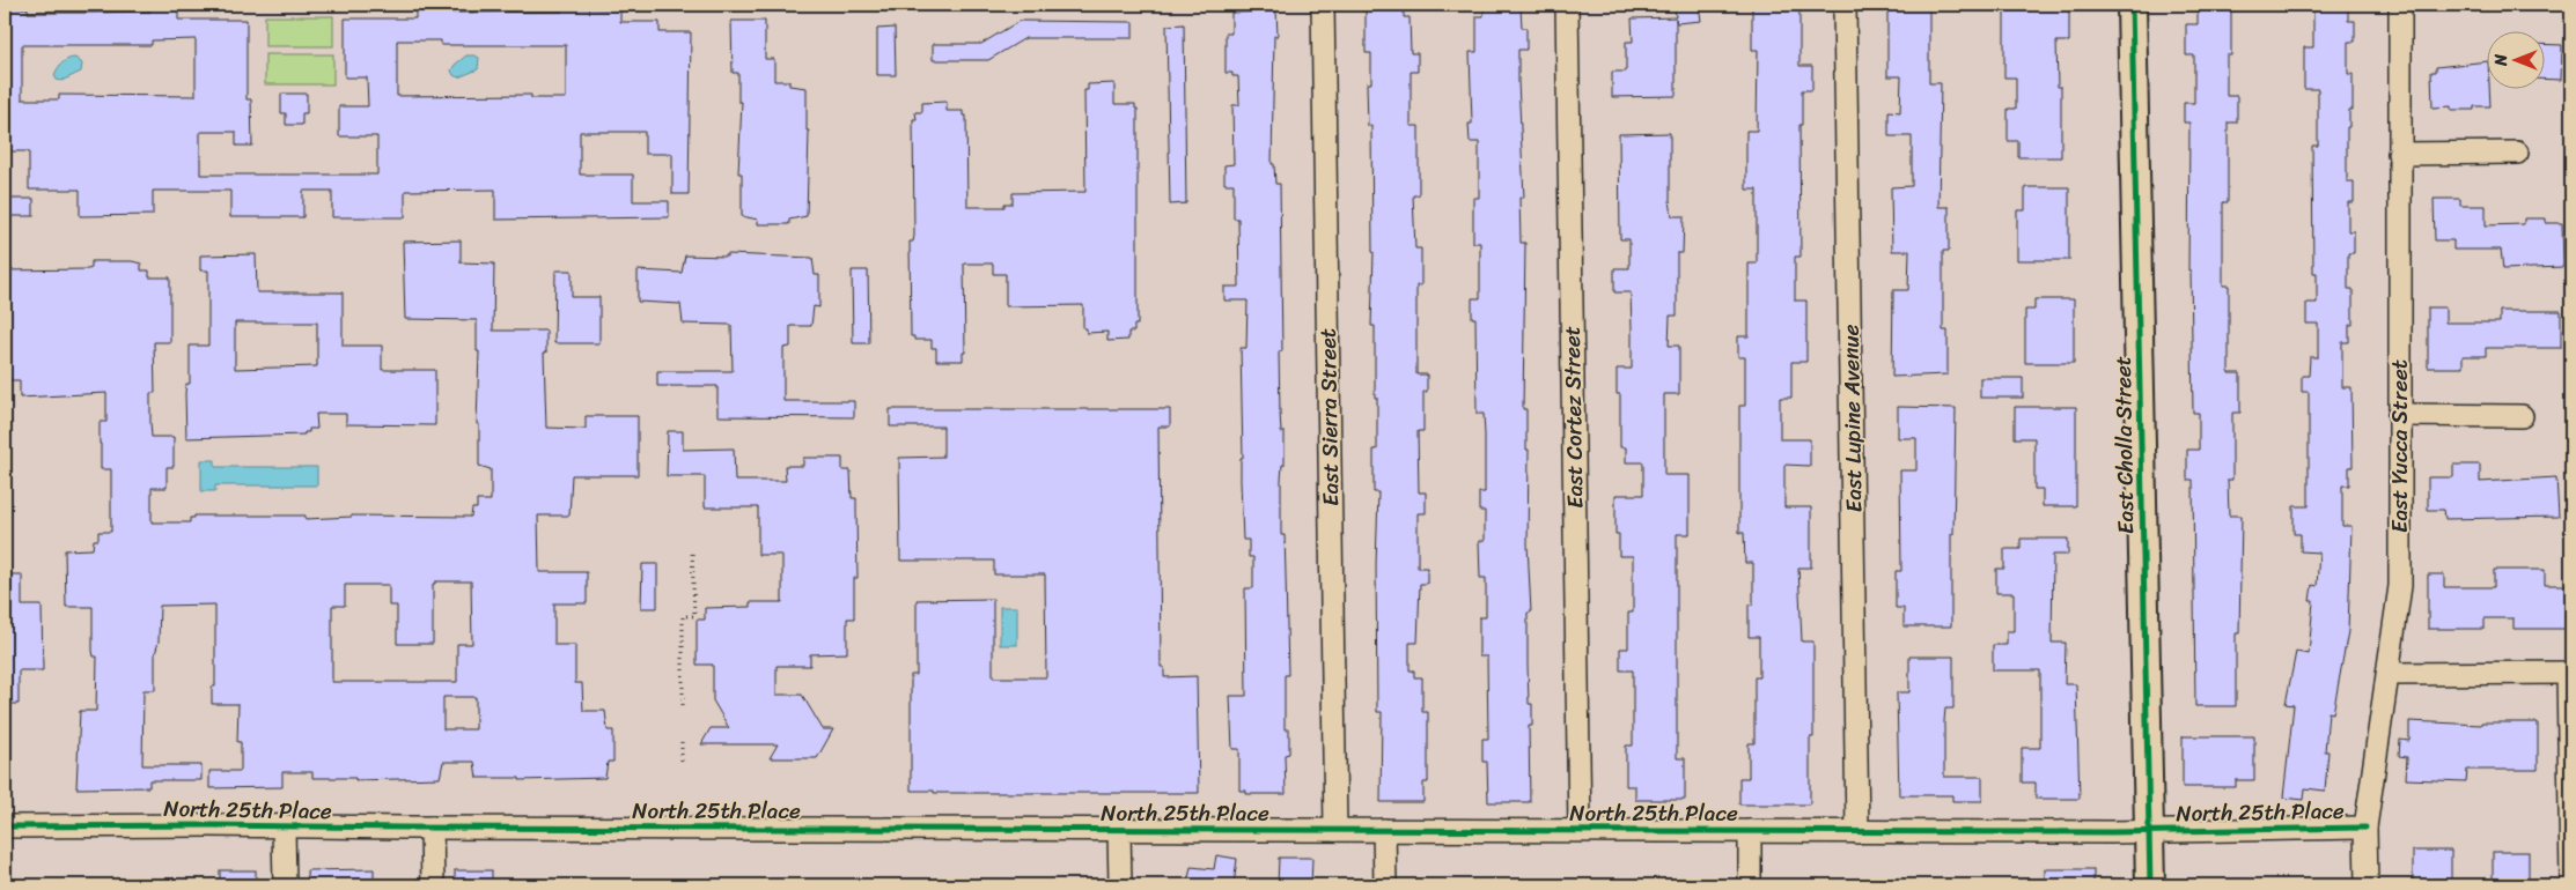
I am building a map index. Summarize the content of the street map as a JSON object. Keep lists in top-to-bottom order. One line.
{"streets":{"street":["East Sierra Street","East Cortez Street","East Lupine Avenue","East Cholla Street","East Yucca Street","North 25th Place"]},"crossings":[["East Sierra Street","North 25th Place"],["East Cortez Street","North 25th Place"],["East Lupine Avenue","North 25th Place"],["East Cholla Street","North 25th Place"],["East Yucca Street","North 25th Place"]],"north":"left"}
